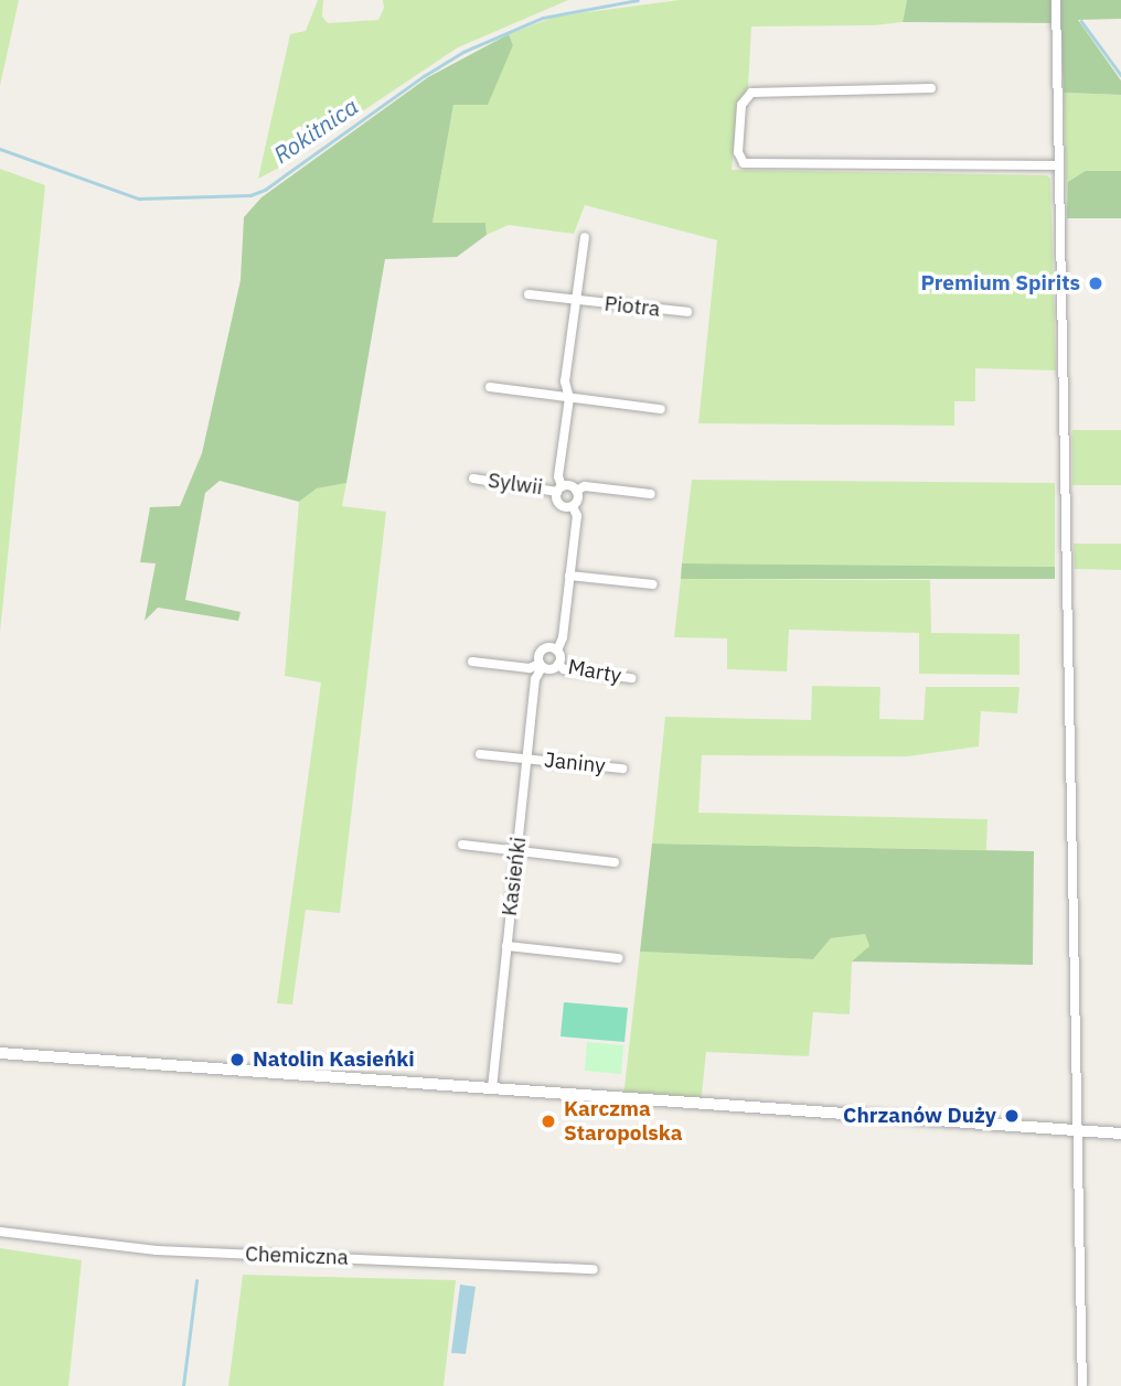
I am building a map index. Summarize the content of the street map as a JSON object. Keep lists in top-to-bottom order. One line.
{"streets":{"street":["Piotra","Sylwii","Marty","Janiny","Kasieńki","Chemiczna"]},"crossings":[["Marty","Kasieńki"],["Janiny","Kasieńki"]],"water":["Rokitnica"],"places":["Premium Spirits","Natolin Kasieńki","Chrzanów Duży","Karczma Staropolska"]}
